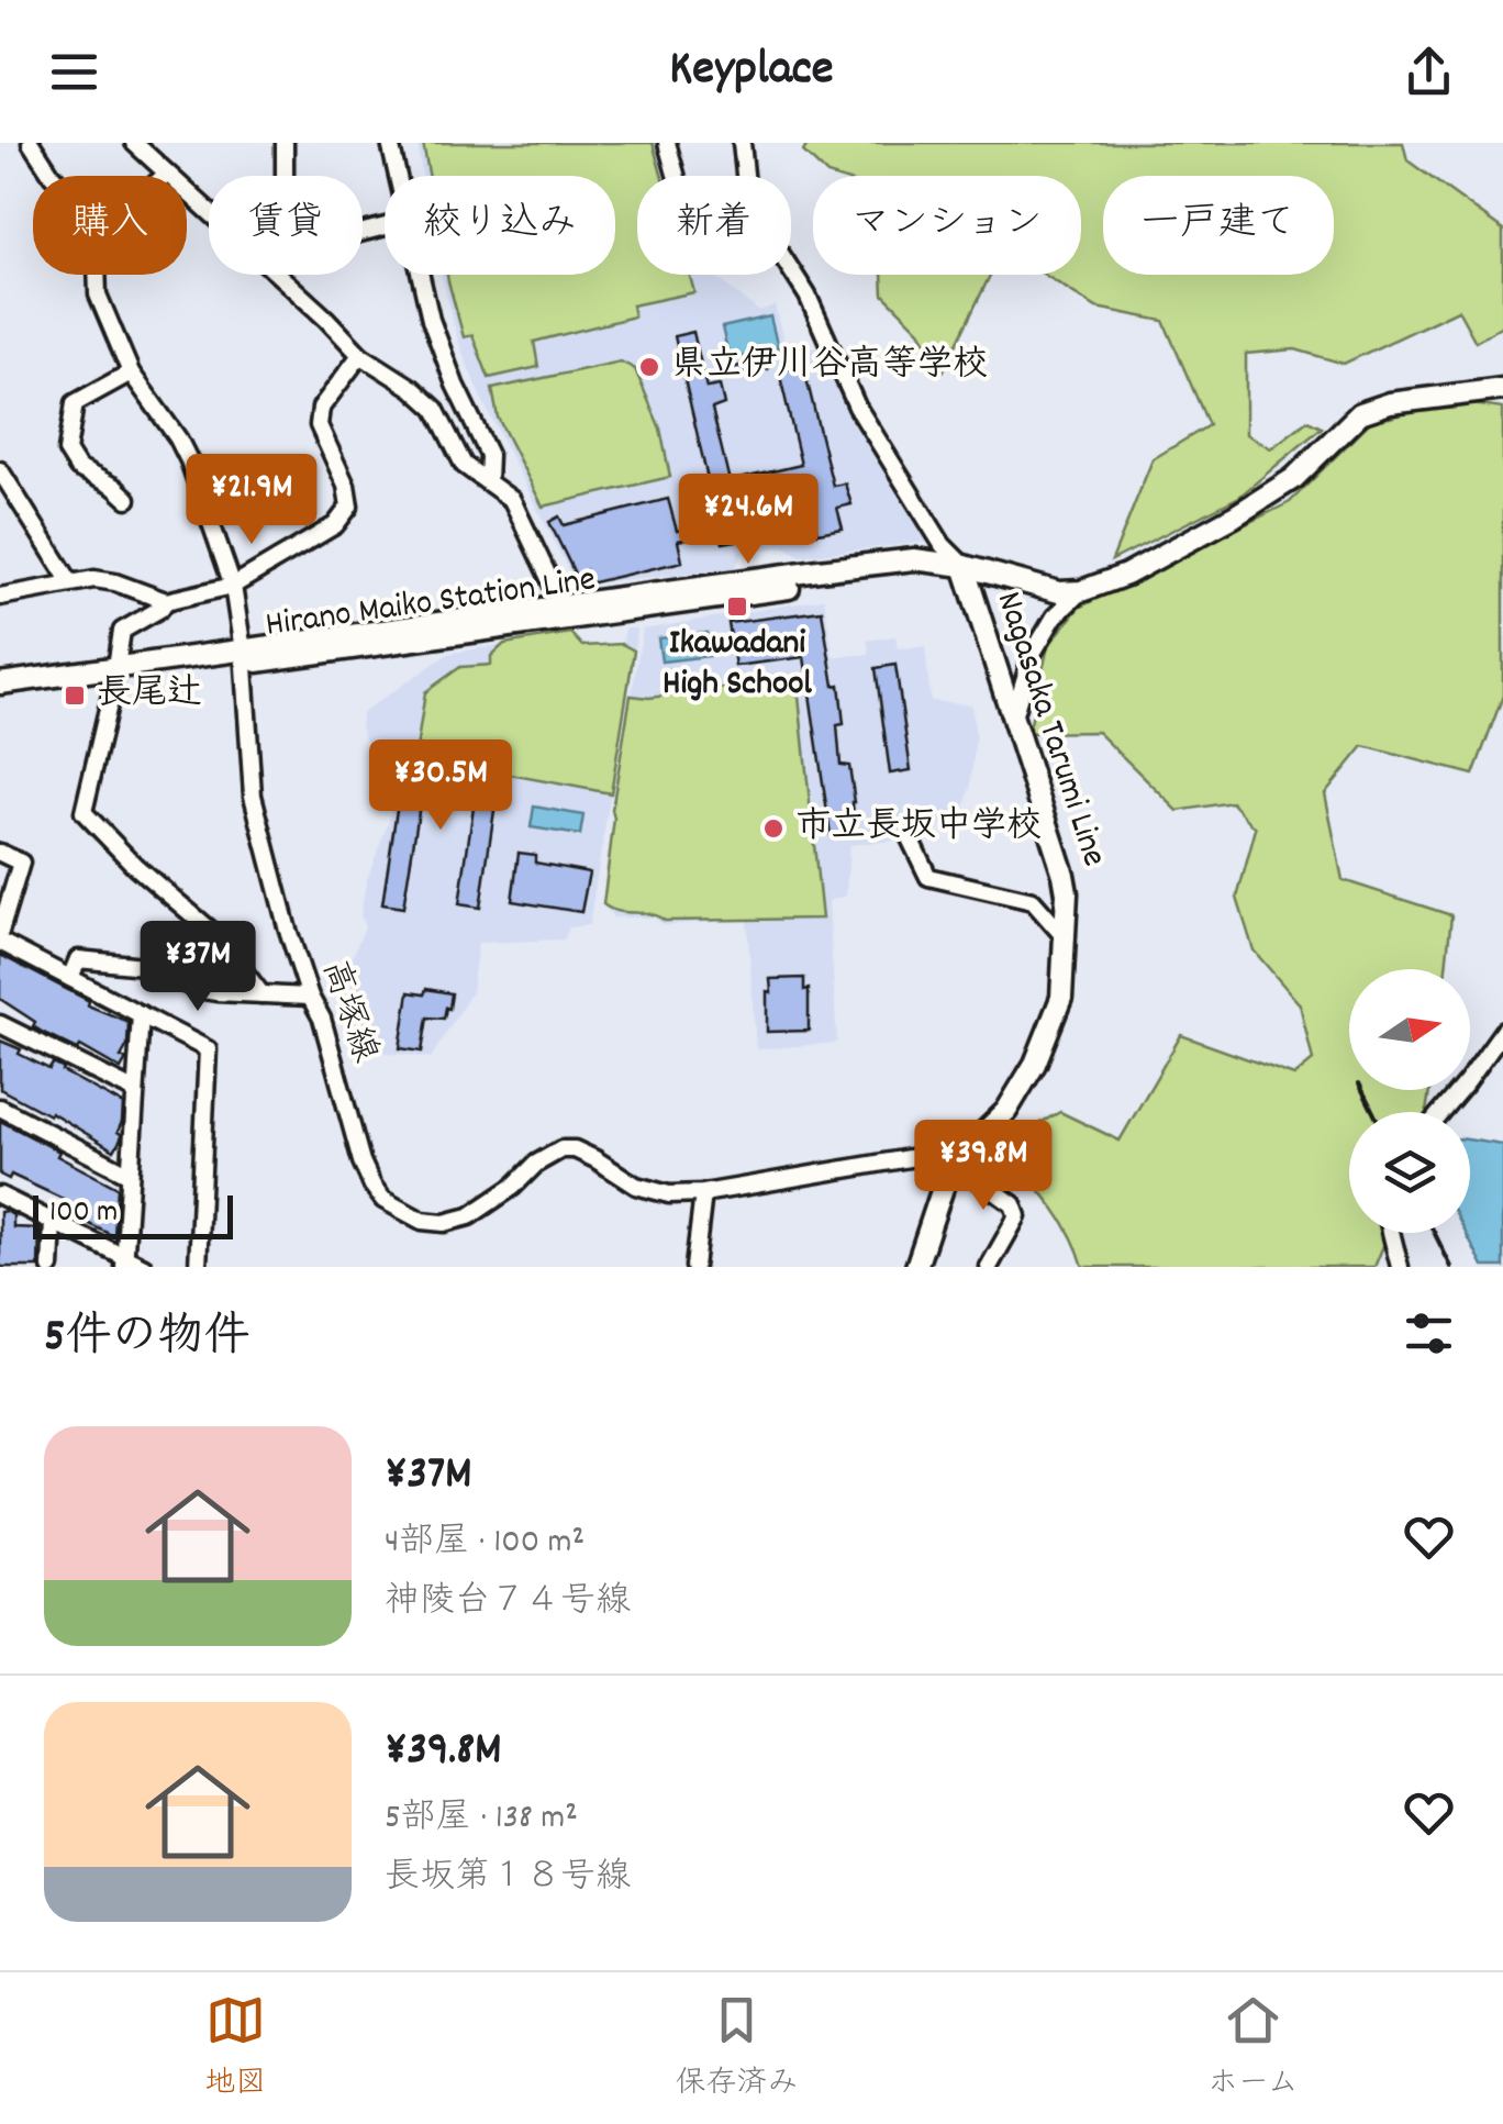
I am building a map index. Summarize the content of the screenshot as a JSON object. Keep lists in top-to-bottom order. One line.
{"streets":{"main road":["Hirano Maiko Station Line","Nagasaka Tarumi Line"],"street":["高塚線"]},"crossings":[["Hirano Maiko Station Line","Nagasaka Tarumi Line"],["Hirano Maiko Station Line","高塚線"],["Nagasaka Tarumi Line","高塚線"]],"places":{"other":["県立伊川谷高等学校","市立長坂中学校"],"transit":["Ikawadani High School","長尾辻"]},"scale_bar":"100 m","north":"right","page":{"header":"Keyplace","chip":["購入","賃貸","絞り込み","新着","マンション","一戸建て"],"price":["¥21.9M","¥24.6M","¥30.5M","¥37M","¥39.8M"],"scale":"100 m","heading":"5件の物件","list":[{"name":"¥37M","note":"4部屋 · 100 m² · 神陵台７４号線"},{"name":"¥39.8M","note":"5部屋 · 138 m² · 長坂第１８号線"}],"tabs":["地図","保存済み","ホーム"]}}
